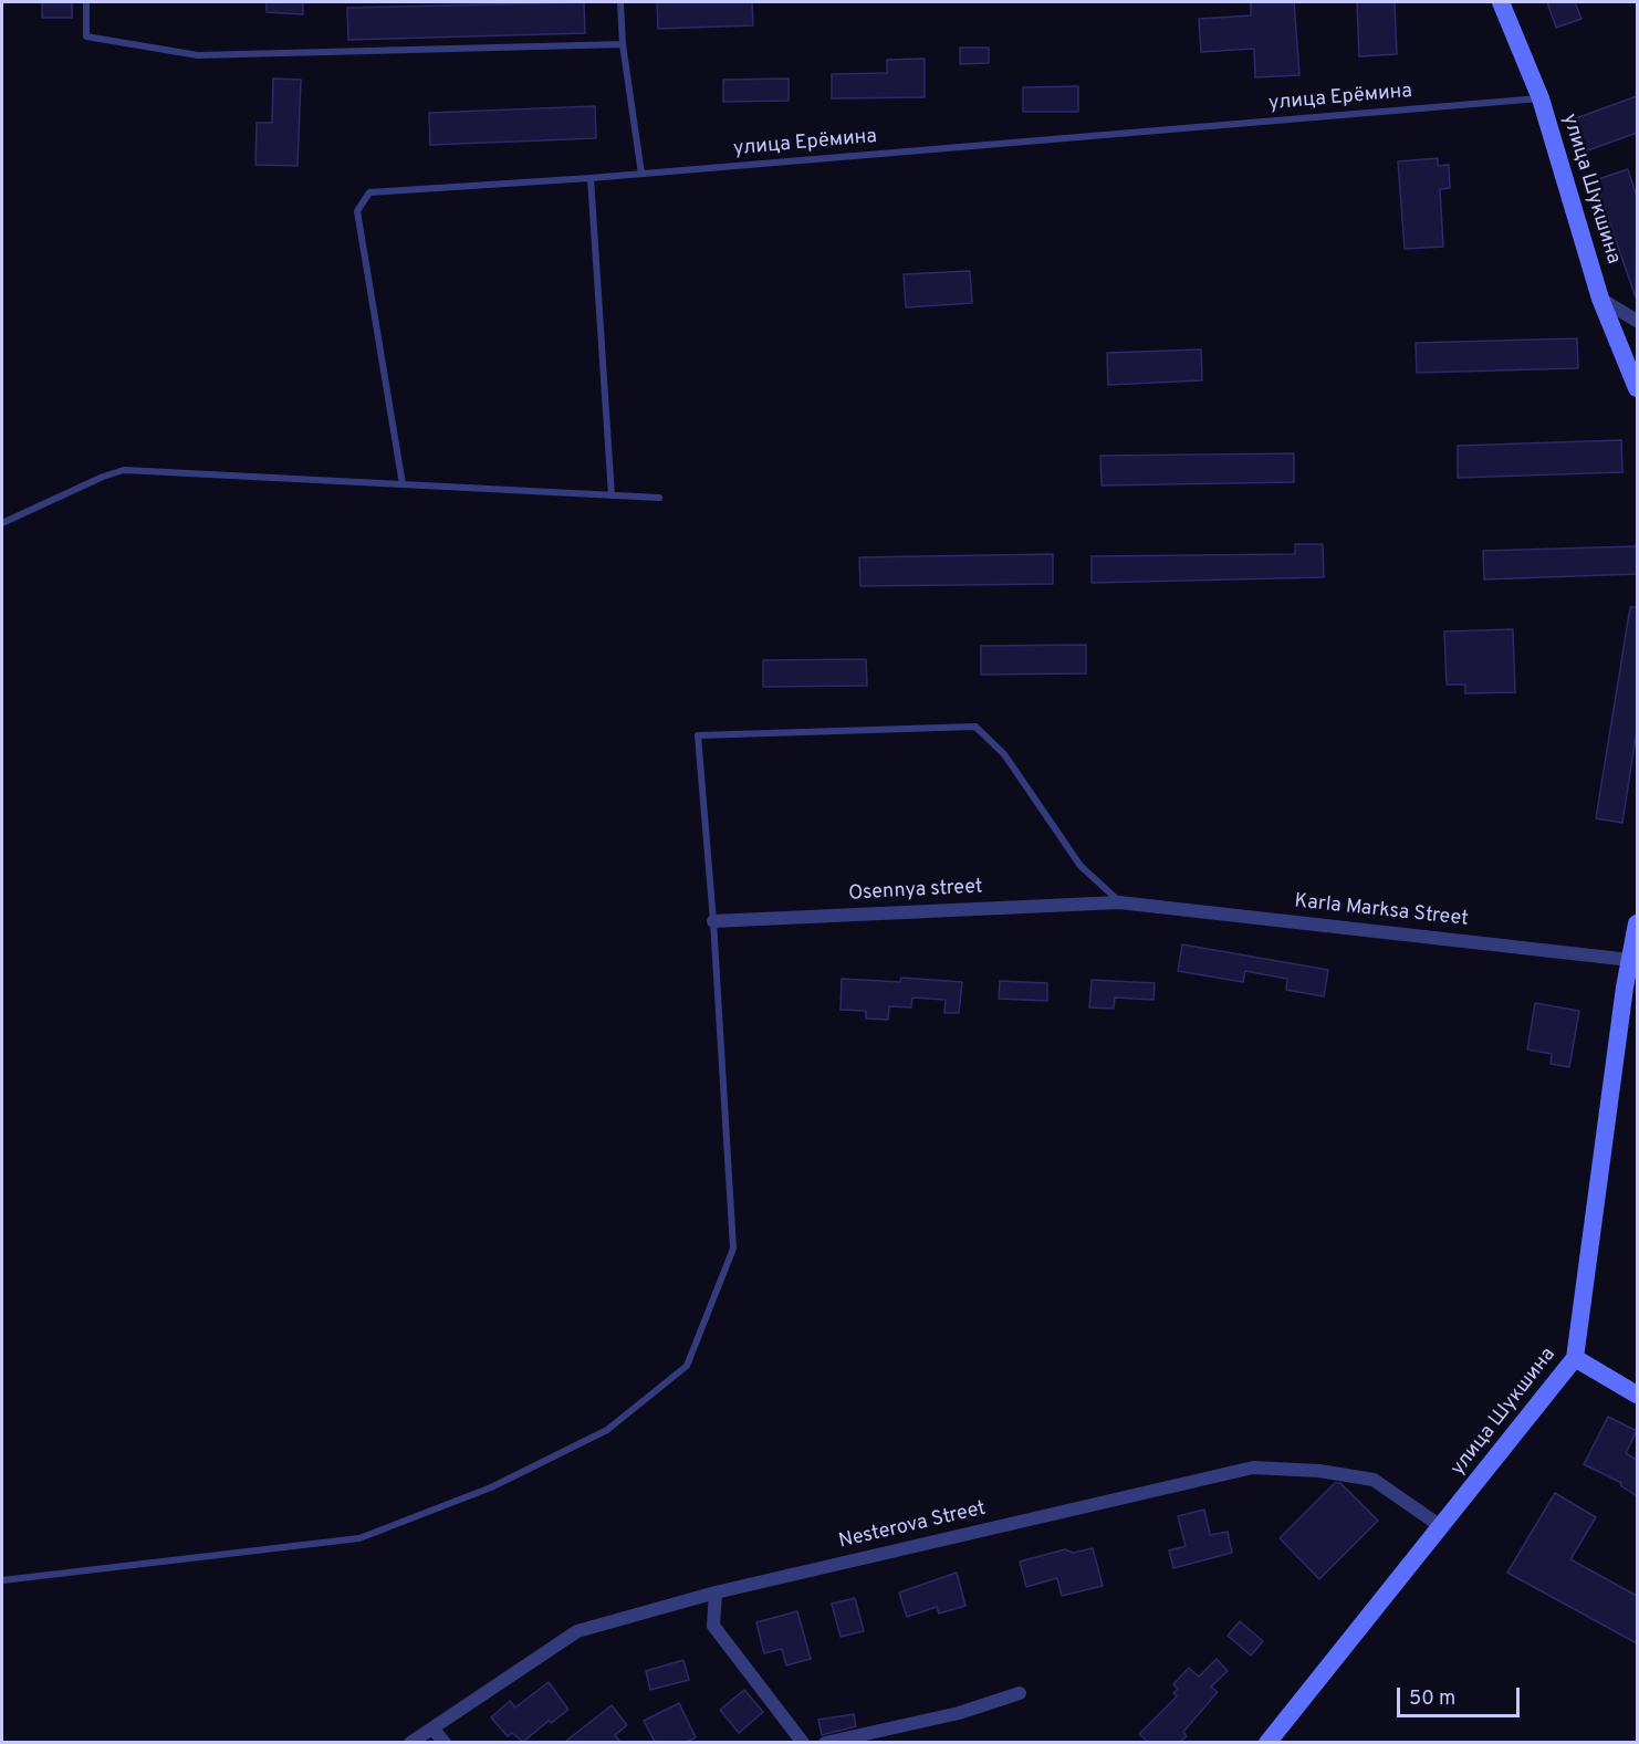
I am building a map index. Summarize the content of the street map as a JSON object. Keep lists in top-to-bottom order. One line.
{"streets":{"street":["улица Шукшина","Osennya street","Karla Marksa Street","Nesterova Street"],"lane":["улица Ерёмина"]},"crossings":[["улица Ерёмина","улица Шукшина"],["улица Шукшина","Karla Marksa Street"],["улица Шукшина","Nesterova Street"],["Osennya street","Karla Marksa Street"]],"scale_bar":"50 m"}
